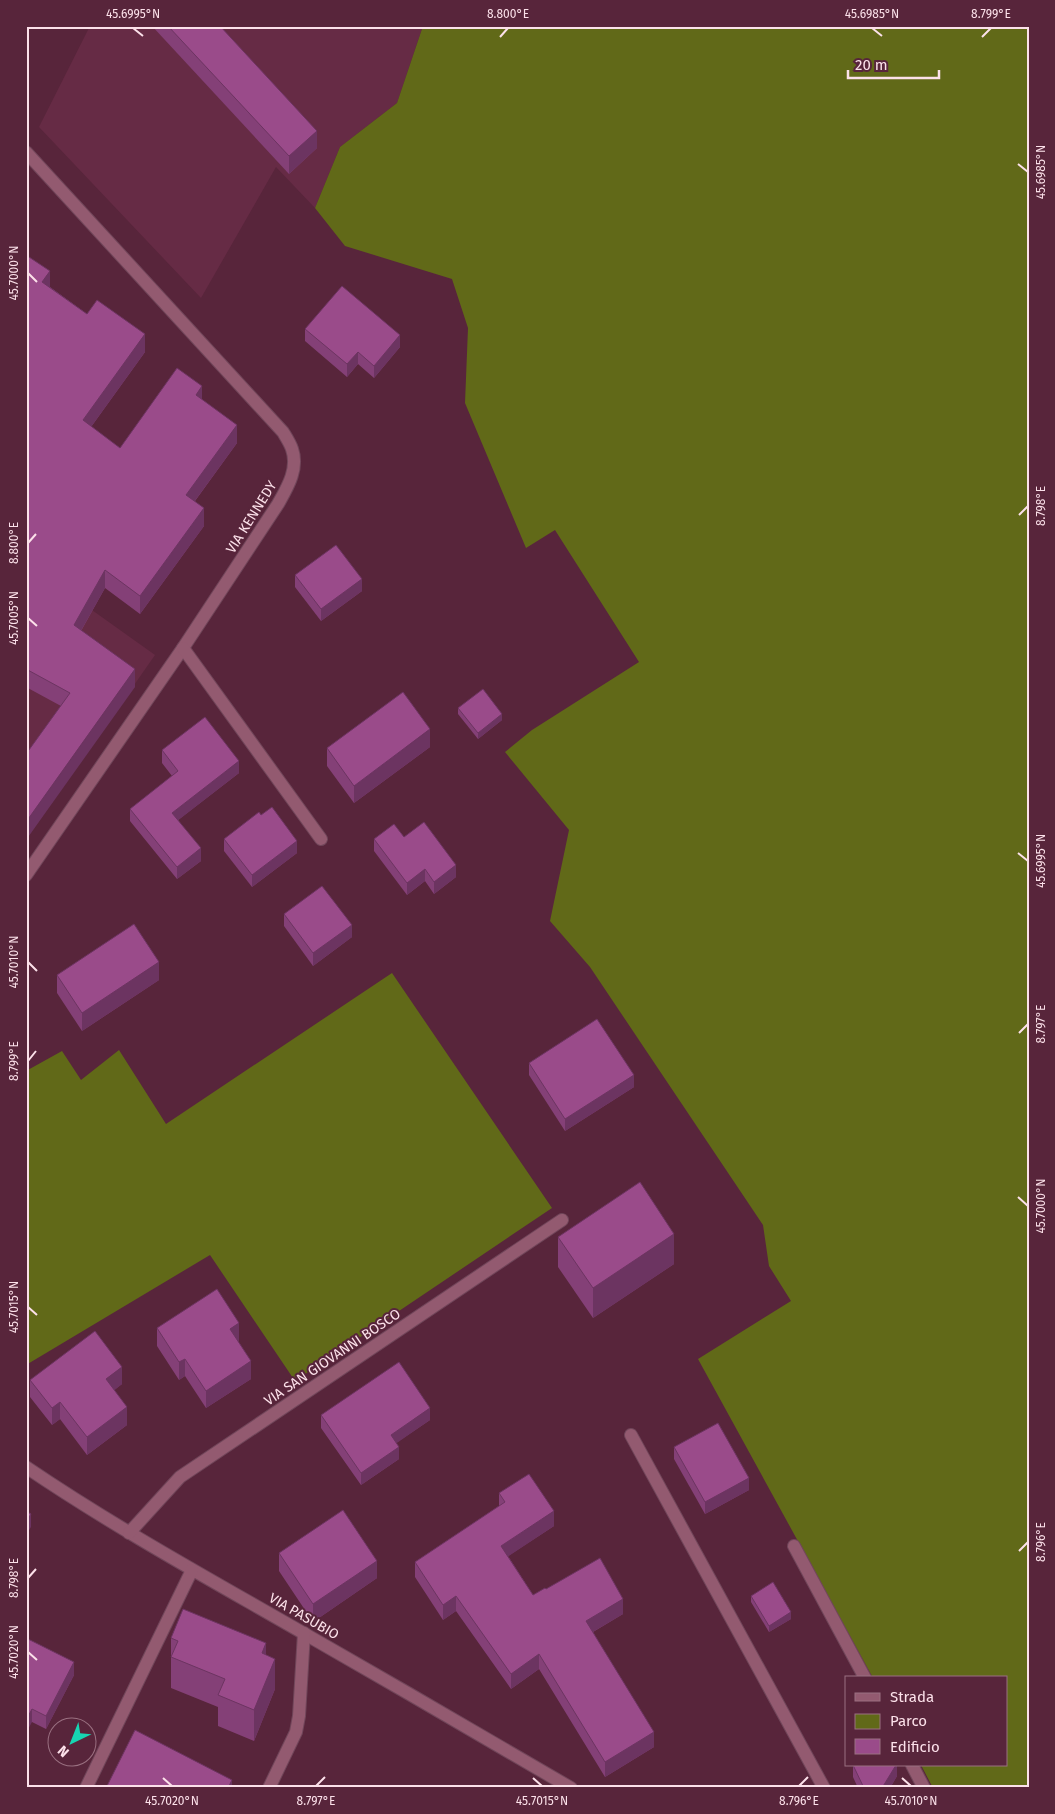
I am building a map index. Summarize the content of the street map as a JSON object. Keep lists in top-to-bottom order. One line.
{"streets":{"street":["VIA KENNEDY","VIA SAN GIOVANNI BOSCO","VIA PASUBIO"]},"crossings":[["VIA SAN GIOVANNI BOSCO","VIA PASUBIO"]],"legend":["Strada","Parco","Edificio"],"scale_bar":"20 m","north":"bottom left","coordinates":["45.6995°N","8.800°E","45.6985°N","8.799°E","45.7000°N","8.798°E","45.7005°N","45.7010°N","8.797°E","45.7015°N","8.796°E","45.7020°N"]}
